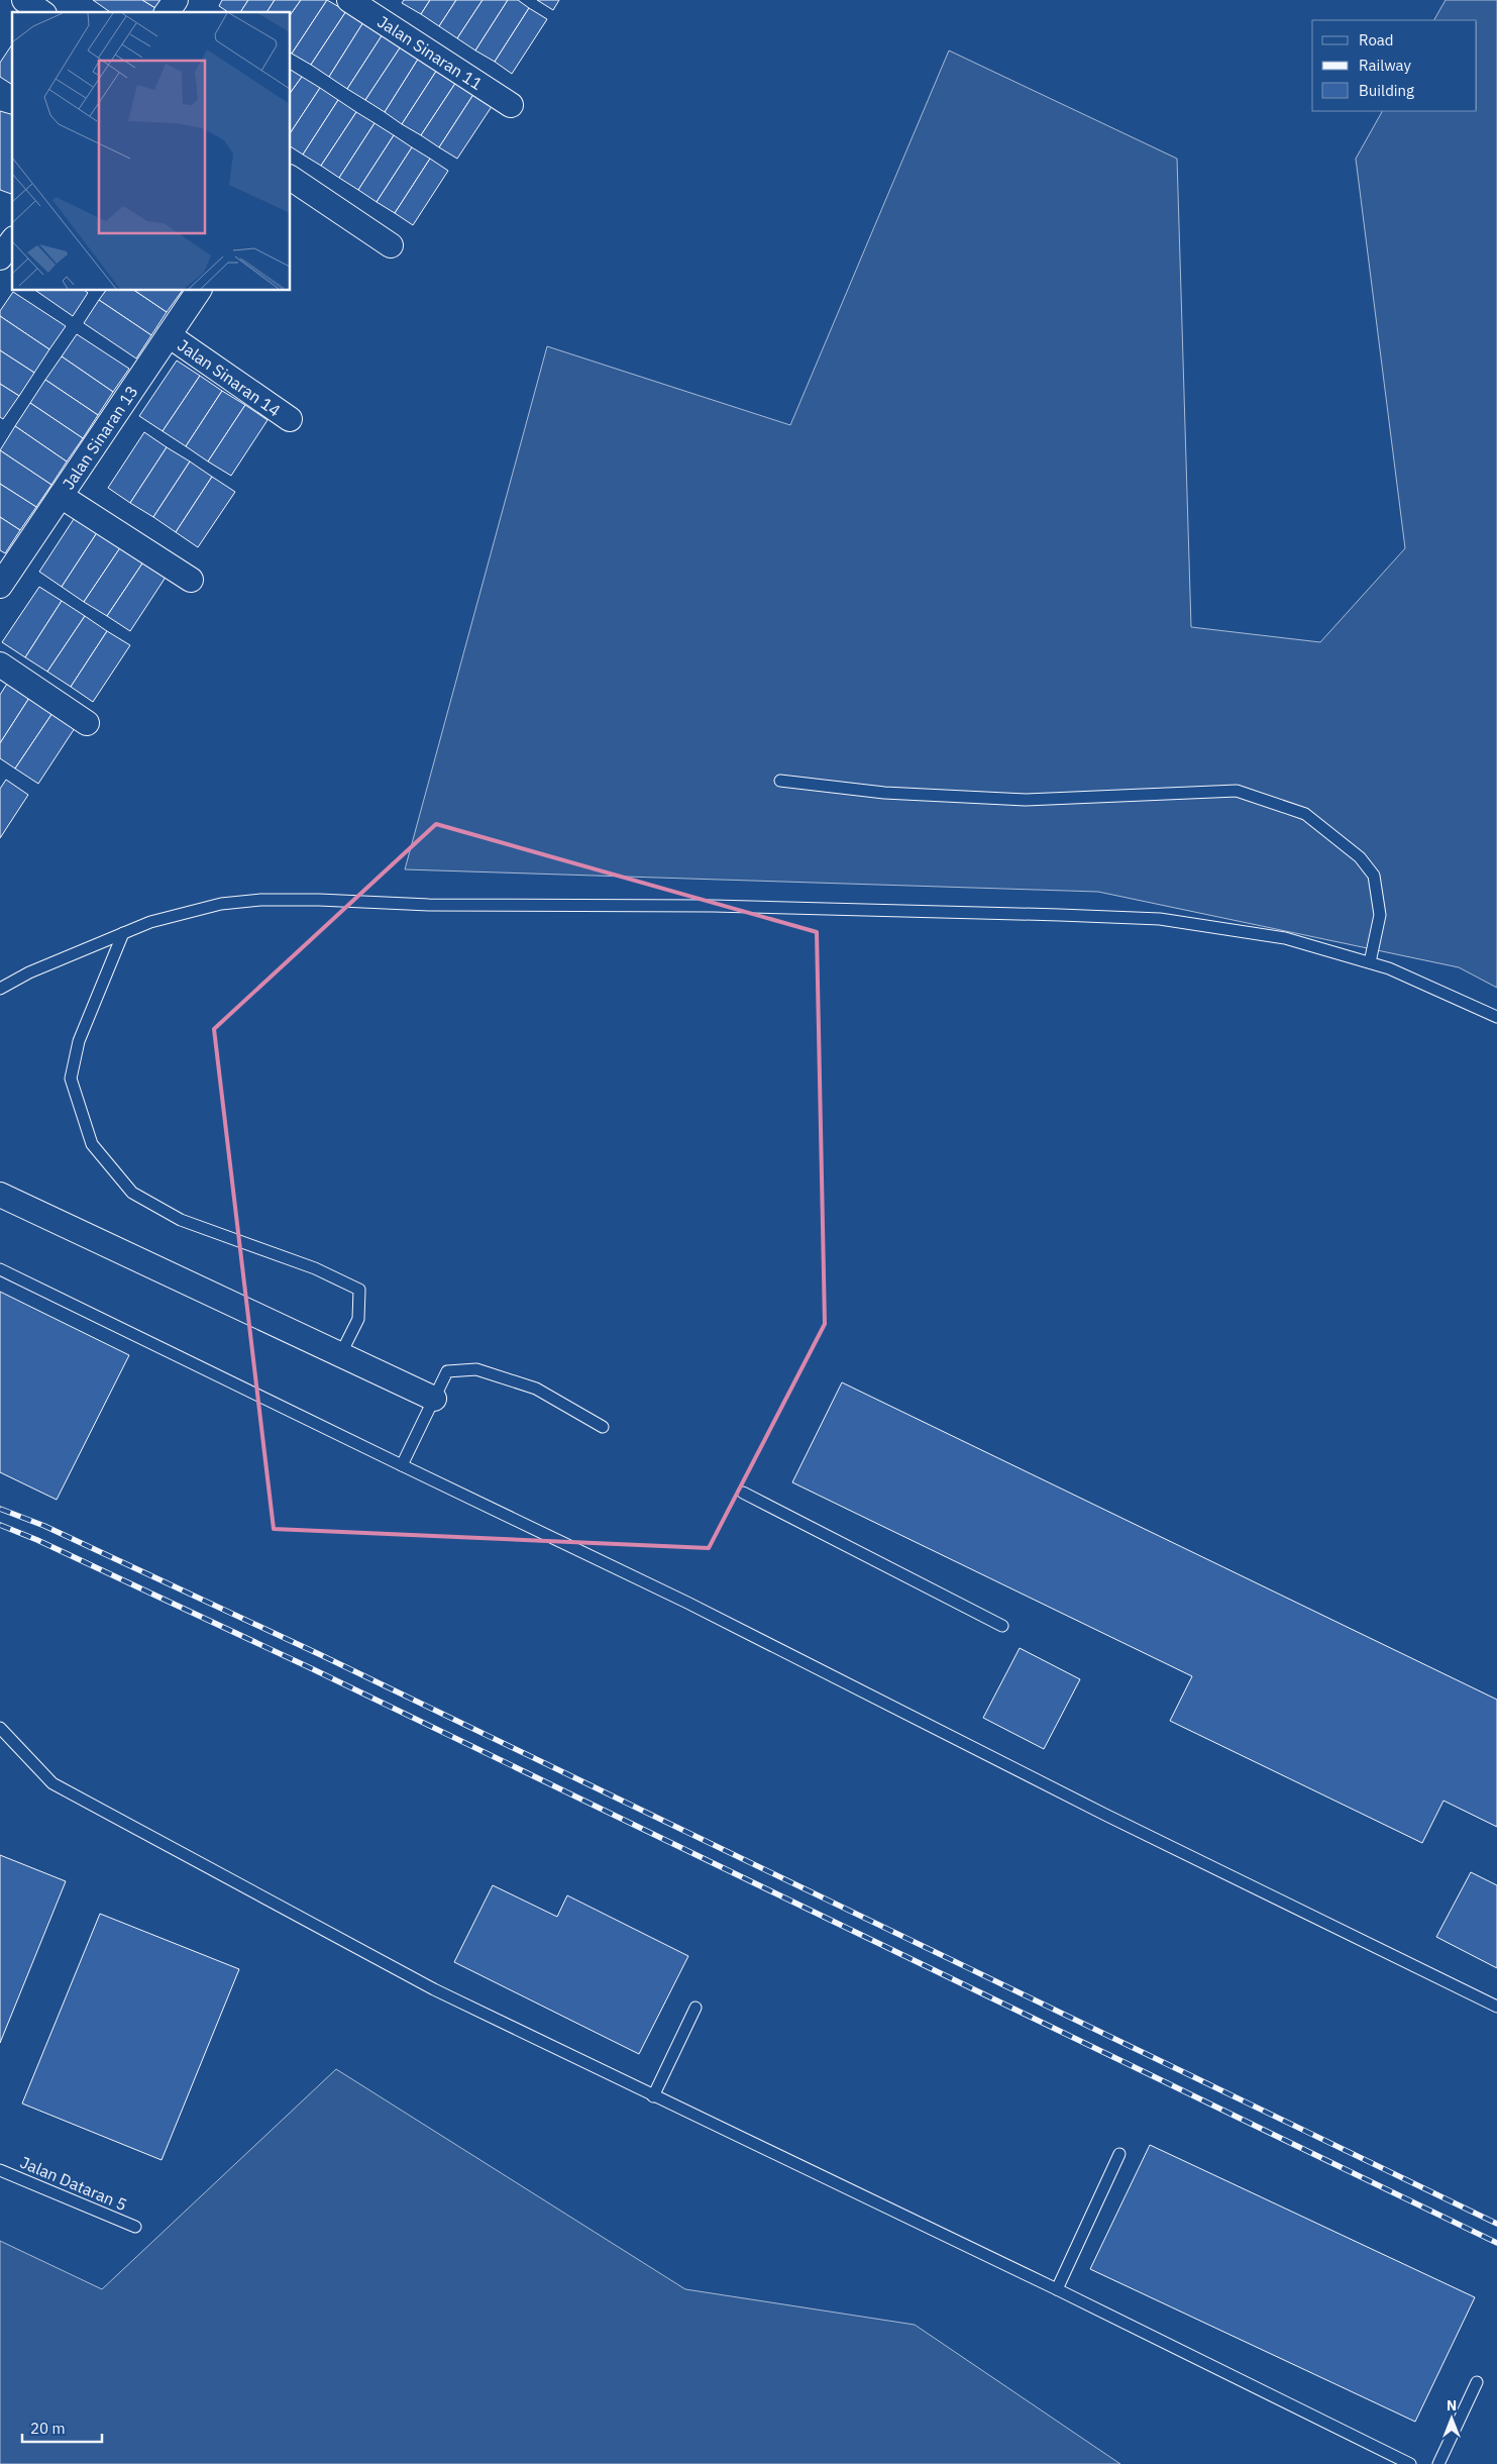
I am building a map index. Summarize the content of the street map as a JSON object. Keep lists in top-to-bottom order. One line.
{"streets":{"street":["Jalan Sinaran 11","Jalan Sinaran 14","Jalan Sinaran 13"],"lane":["Jalan Dataran 5"]},"crossings":[["Jalan Sinaran 14","Jalan Sinaran 13"]],"legend":["Road","Railway","Building"],"scale_bar":"20 m","north":"top"}
